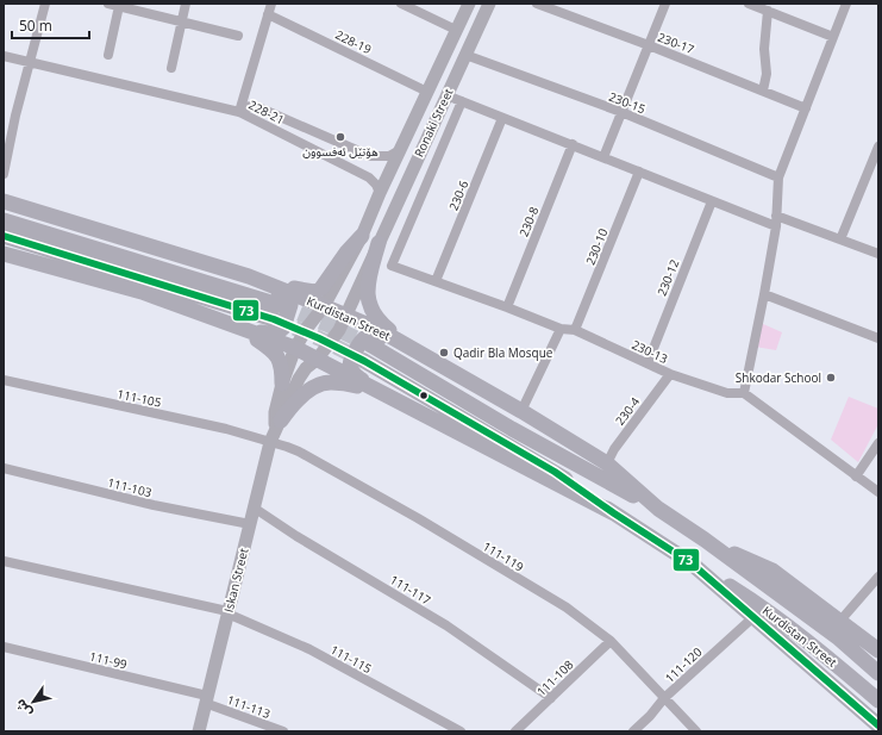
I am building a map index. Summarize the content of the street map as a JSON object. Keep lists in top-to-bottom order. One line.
{"streets":{"highway":["Kurdistan Street"],"main road":["Ronaki Street","Iskan Street"],"street":["228-19","230-17","230-15","228-21","230-6","230-8","230-10","230-12","230-13","111-105","230-4","111-103","111-119","111-117","111-115","111-99","111-120","111-108","111-113"]},"crossings":[["228-19","Ronaki Street"],["230-15","Ronaki Street"],["228-21","Ronaki Street"],["Ronaki Street","Kurdistan Street"],["Ronaki Street","Iskan Street"],["230-6","230-13"],["230-8","230-13"],["230-10","230-13"],["230-12","230-13"],["Kurdistan Street","230-4"],["Kurdistan Street","Iskan Street"],["Kurdistan Street","111-120"],["230-13","230-4"],["111-105","111-119"],["111-105","Iskan Street"],["111-103","Iskan Street"],["111-119","Iskan Street"],["111-119","111-120"],["111-119","111-108"],["Iskan Street","111-117"],["Iskan Street","111-115"],["Iskan Street","111-99"],["Iskan Street","111-113"],["111-117","111-108"],["111-99","111-113"]],"places":["هۆتێل ئەفسوون","Qadir Bla Mosque","Shkodar School"],"lines":["transit line 73"],"scale_bar":"50 m","north":"bottom left"}
